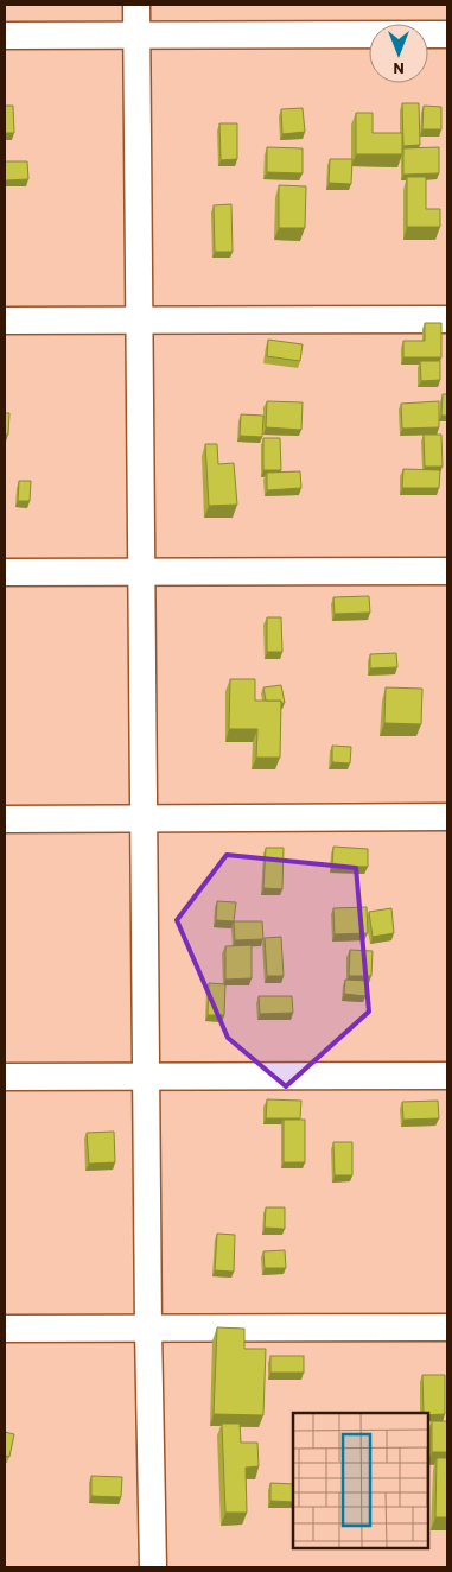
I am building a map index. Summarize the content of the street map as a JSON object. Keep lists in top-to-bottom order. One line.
{"north":"bottom"}
